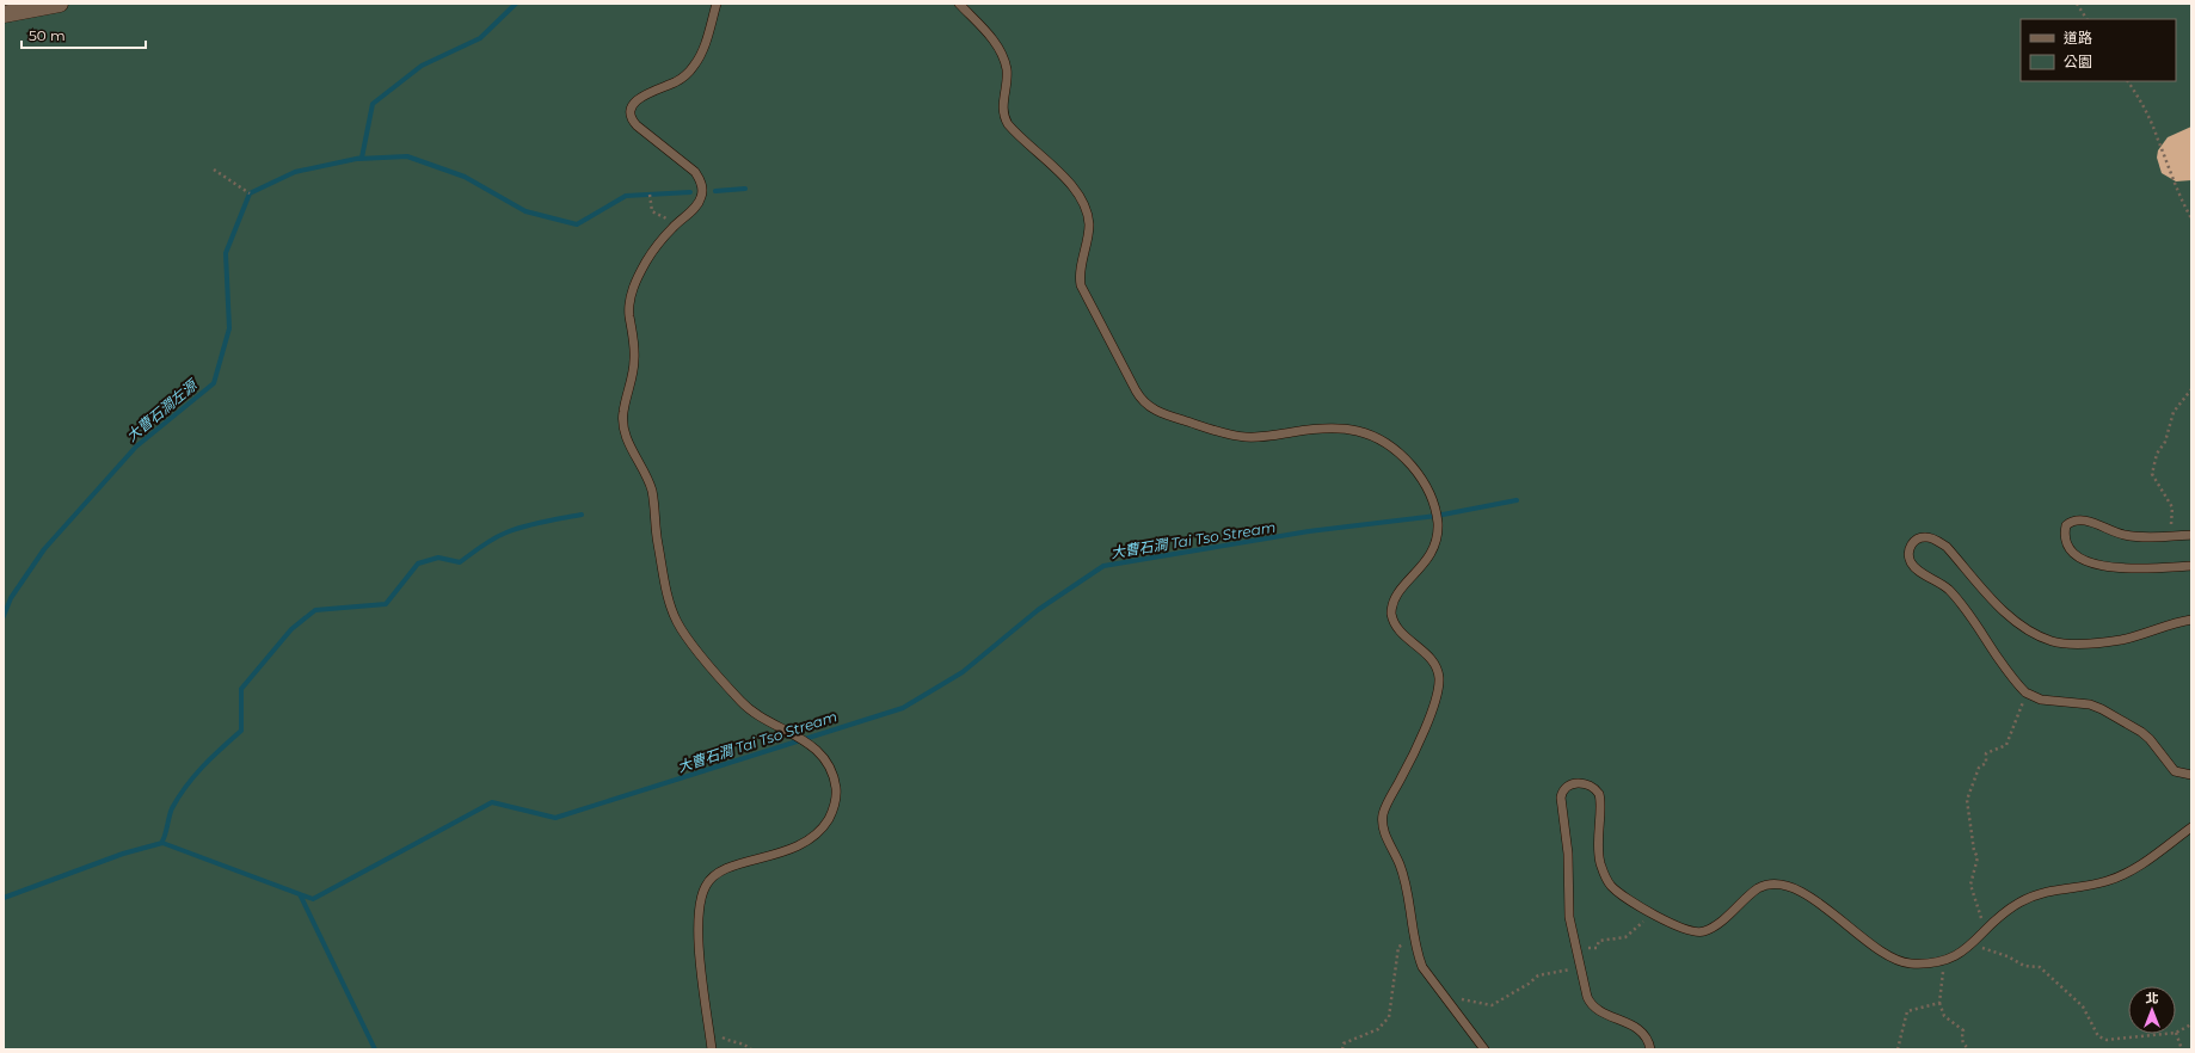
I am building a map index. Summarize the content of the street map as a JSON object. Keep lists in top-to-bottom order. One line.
{"water":["大曹石澗左源","大曹石澗 Tai Tso Stream"],"legend":["道路","公園"],"scale_bar":"50 m","north":"top"}
